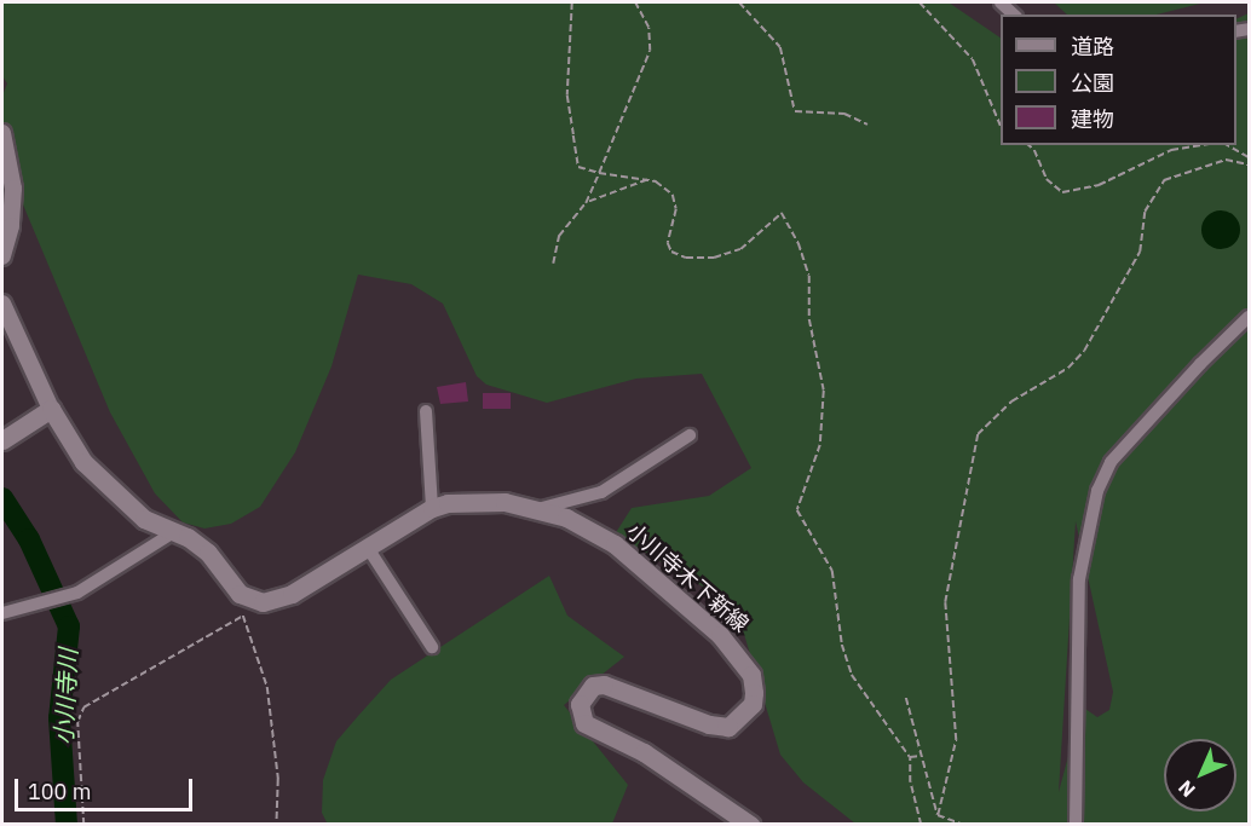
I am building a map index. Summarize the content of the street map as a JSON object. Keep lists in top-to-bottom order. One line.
{"streets":{"main road":["小川寺木下新線"]},"water":["小川寺川"],"legend":["道路","公園","建物"],"scale_bar":"100 m","north":"bottom left"}
